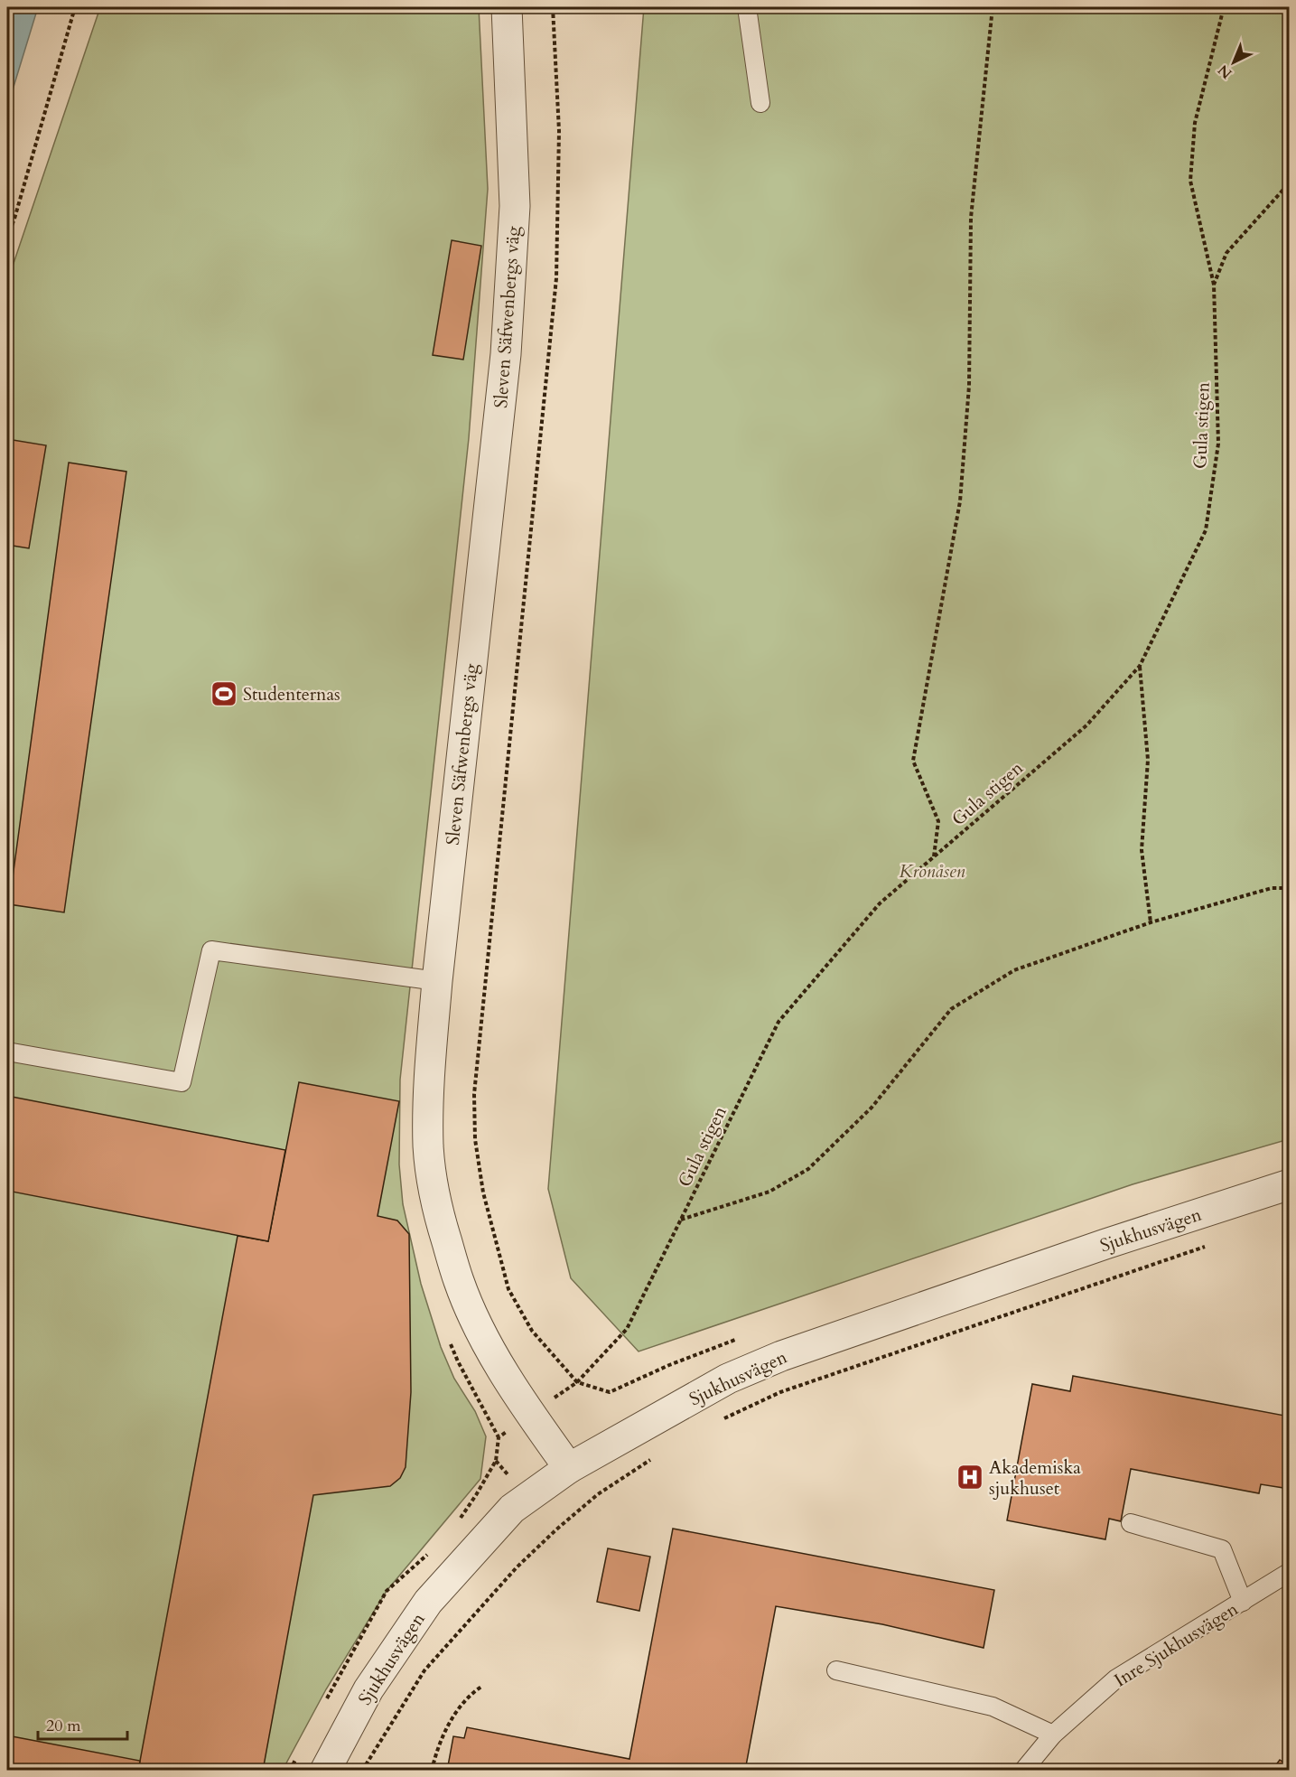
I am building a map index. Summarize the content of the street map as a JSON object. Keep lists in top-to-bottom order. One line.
{"streets":{"street":["Sleven Säfwenbergs väg","Sjukhusvägen"],"lane":["Inre Sjukhusvägen"],"path":["Gula stigen"]},"crossings":[["Sleven Säfwenbergs väg","Sjukhusvägen"]],"parks":["Kronåsen"],"places":{"sports":["Studenternas"],"hospital":["Akademiska sjukhuset"]},"scale_bar":"20 m","north":"bottom left"}
